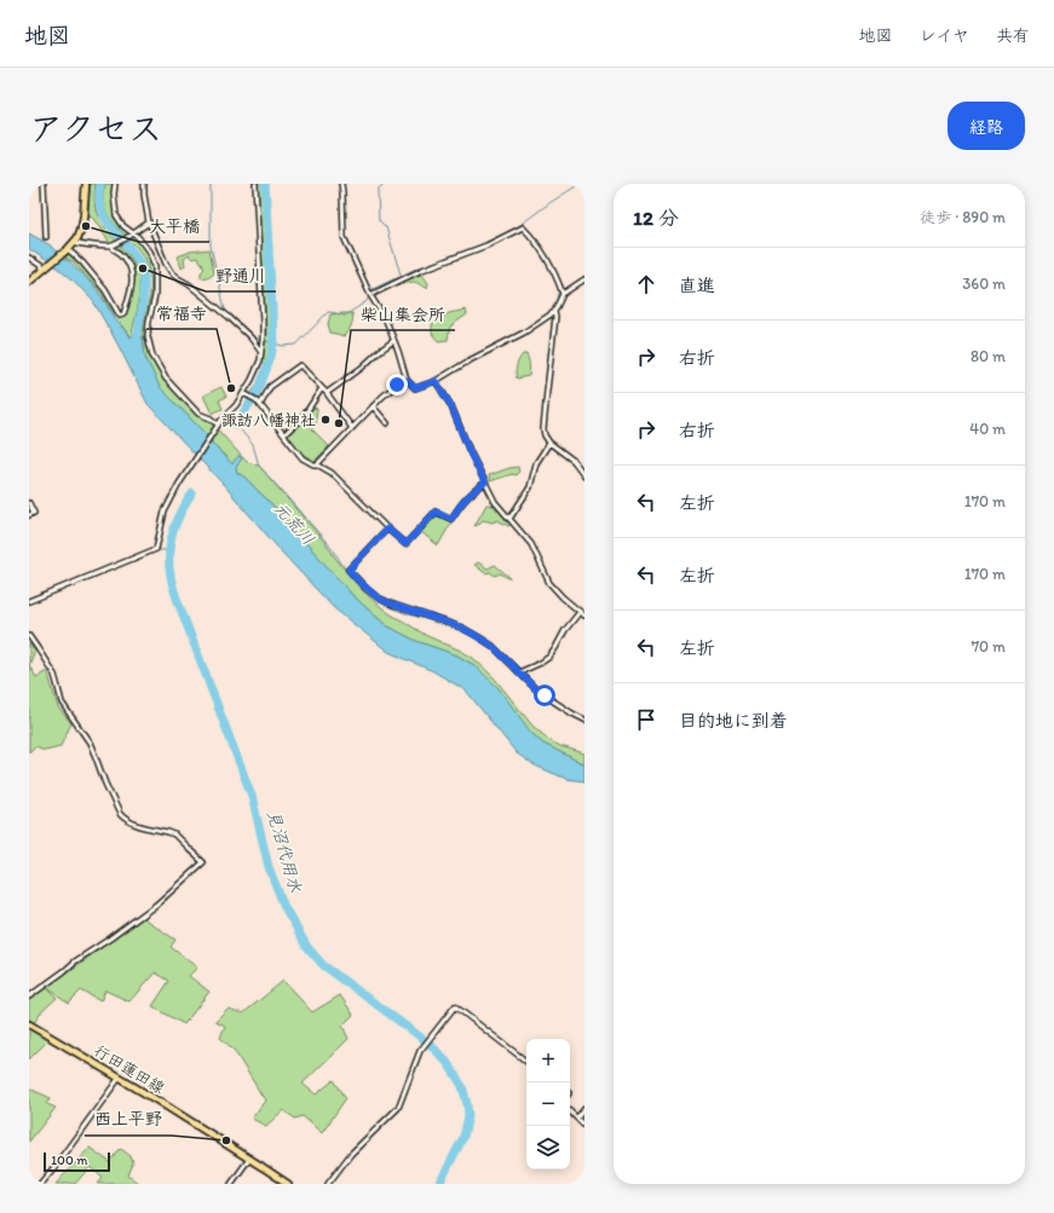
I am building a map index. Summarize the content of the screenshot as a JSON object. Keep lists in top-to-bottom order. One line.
{"streets":{"main road":["行田蓮田線"]},"water":["元荒川","見沼代用水"],"places":["大平橋","野通川","常福寺","諏訪八幡神社","柴山集会所","西上平野"],"scale_bar":"100 m","page":{"header":"地図","nav":["地図","レイヤ","共有"],"title":"アクセス","buttons":"経路","heading":["12 分","徒歩 · 890 m"],"list":[["直進","360 m"],["右折","80 m"],["右折","40 m"],["左折","170 m"],["左折","170 m"],["左折","70 m"],"目的地に到着"],"map_buttons":["+","−"],"scale":"100 m"}}
